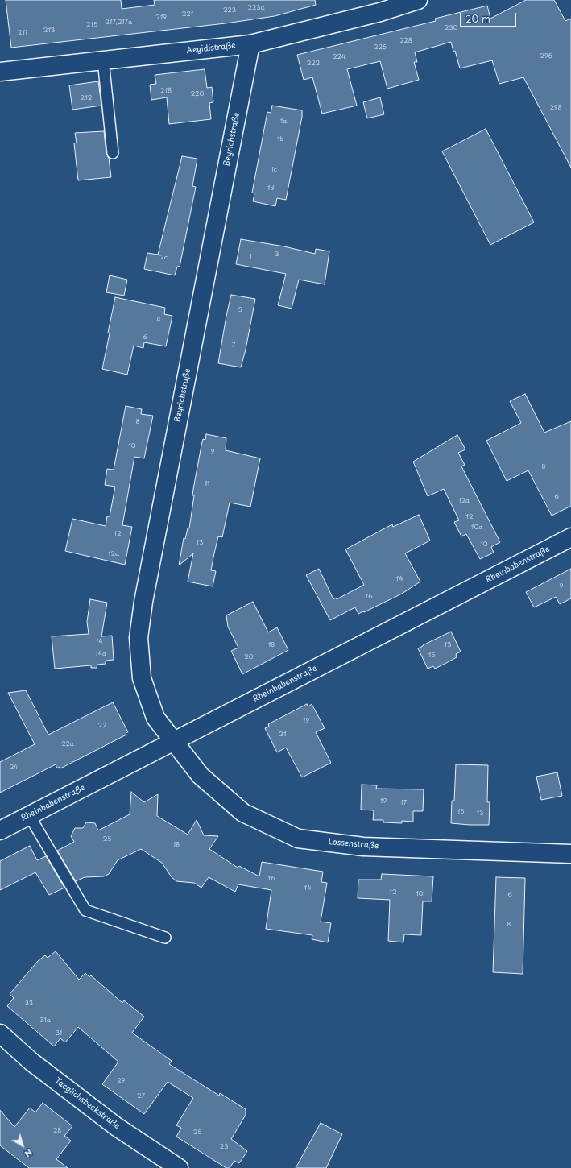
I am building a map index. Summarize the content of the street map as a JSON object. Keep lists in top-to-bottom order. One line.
{"streets":{"street":["Aegidistraße","Beyrichstraße","Rheinbabenstraße","Lossenstraße","Taeglichsbeckstraße"]},"crossings":[["Aegidistraße","Beyrichstraße"],["Beyrichstraße","Rheinbabenstraße"],["Beyrichstraße","Lossenstraße"],["Rheinbabenstraße","Lossenstraße"]],"house_numbers":["223a","223","221","219","217,217a","215","230","213","211","228","226","296","224","222","218","220","212","298","1a","1b","1c","1d","3","1","2c","5","4","6","7","8","10","9","8","11","6","12a","12","10a","12","13","10","12a","14","9","16","14","18","13","14a","15","20","19","22","21","22a","24","19","17","15","13","25","18","16","14","12","10","6","8","33","31a","31","29","27","28","25","23"],"scale_bar":"20 m","north":"bottom right"}
